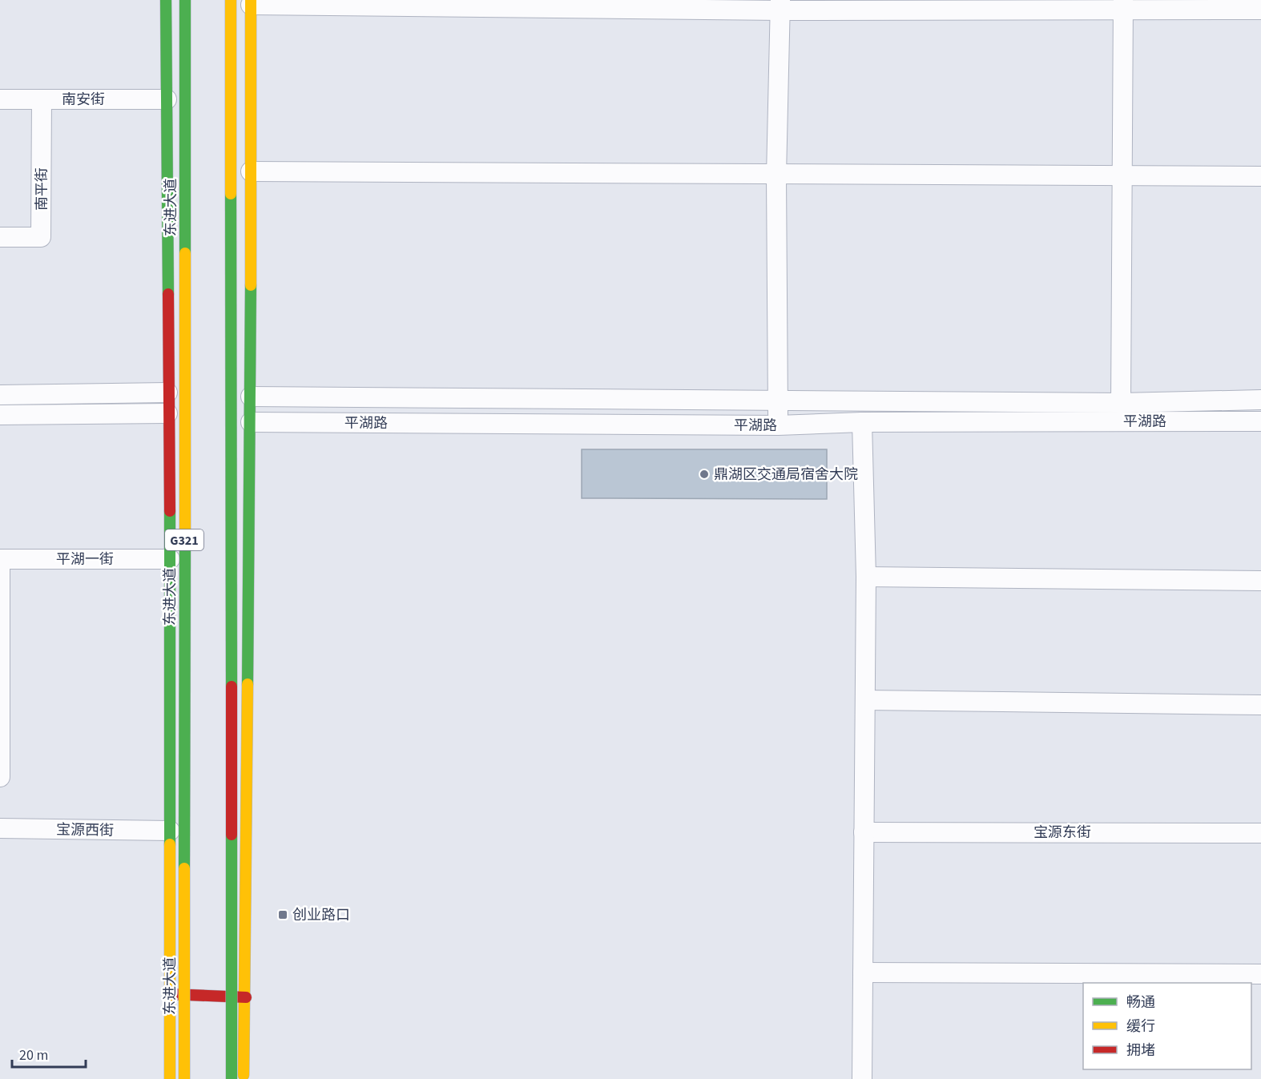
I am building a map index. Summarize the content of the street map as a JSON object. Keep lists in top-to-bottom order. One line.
{"streets":{"main road":["东进大道","G321"],"street":["南安街","南平街","平湖路","平湖一街","宝源西街","宝源东街"]},"crossings":[["南安街","南平街"]],"places":{"other":["鼎湖区交通局宿舍大院"],"transit":["创业路口"]},"legend":["畅通","缓行","拥堵"],"scale_bar":"20 m"}
